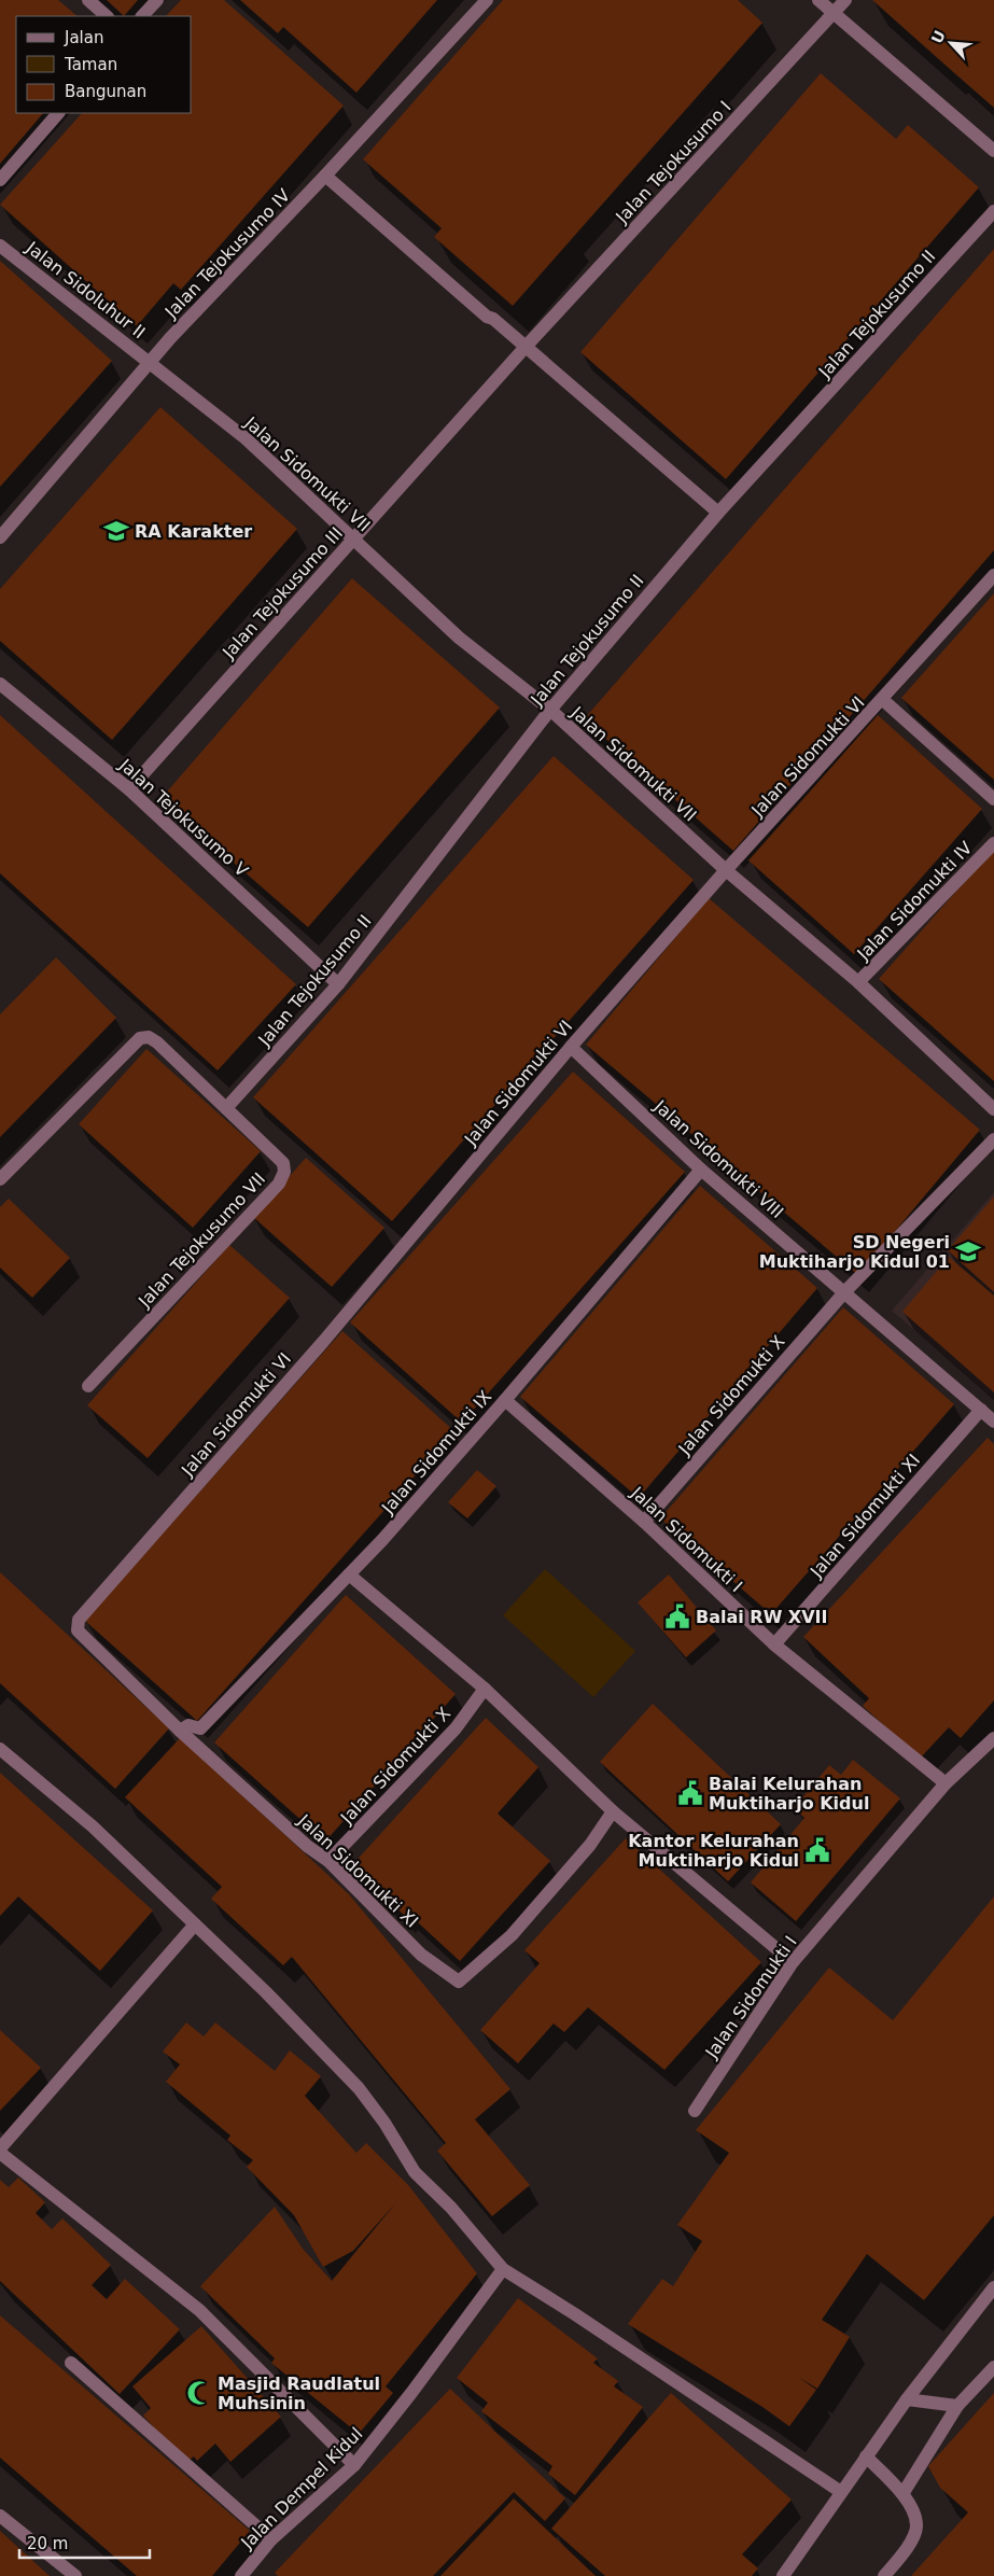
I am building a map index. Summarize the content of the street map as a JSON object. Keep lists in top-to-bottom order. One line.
{"streets":{"street":["Jalan Tejokusumo I","Jalan Tejokusumo IV","Jalan Sidoluhur II","Jalan Tejokusumo II","Jalan Sidomukti VII","Jalan Tejokusumo III","Jalan Sidomukti VI","Jalan Tejokusumo V","Jalan Sidomukti IV","Jalan Sidomukti VIII","Jalan Tejokusumo VII","Jalan Sidomukti X","Jalan Sidomukti IX","Jalan Sidomukti XI","Jalan Sidomukti I","Jalan Dempel Kidul"]},"crossings":[["Jalan Tejokusumo I","Jalan Tejokusumo III"],["Jalan Tejokusumo IV","Jalan Sidoluhur II"],["Jalan Tejokusumo IV","Jalan Sidomukti VII"],["Jalan Sidoluhur II","Jalan Sidomukti VII"],["Jalan Tejokusumo II","Jalan Sidomukti VII"],["Jalan Tejokusumo II","Jalan Tejokusumo V"],["Jalan Tejokusumo II","Jalan Tejokusumo VII"],["Jalan Sidomukti VII","Jalan Tejokusumo III"],["Jalan Sidomukti VII","Jalan Sidomukti VI"],["Jalan Sidomukti VII","Jalan Sidomukti IV"],["Jalan Tejokusumo III","Jalan Tejokusumo V"],["Jalan Sidomukti VI","Jalan Sidomukti VIII"],["Jalan Sidomukti VI","Jalan Sidomukti XI"],["Jalan Sidomukti VIII","Jalan Sidomukti X"],["Jalan Sidomukti VIII","Jalan Sidomukti IX"],["Jalan Sidomukti VIII","Jalan Sidomukti XI"],["Jalan Sidomukti X","Jalan Sidomukti XI"],["Jalan Sidomukti X","Jalan Sidomukti I"],["Jalan Sidomukti IX","Jalan Sidomukti XI"],["Jalan Sidomukti IX","Jalan Sidomukti I"],["Jalan Sidomukti XI","Jalan Sidomukti I"]],"places":{"school or university":["RA Karakter","SD Negeri Muktiharjo Kidul 01"],"public building":["Balai RW XVII","Balai Kelurahan Muktiharjo Kidul","Kantor Kelurahan Muktiharjo Kidul"],"mosque":["Masjid Raudlatul Muhsinin"]},"legend":["Jalan","Taman","Bangunan"],"scale_bar":"20 m","north":"top left"}
